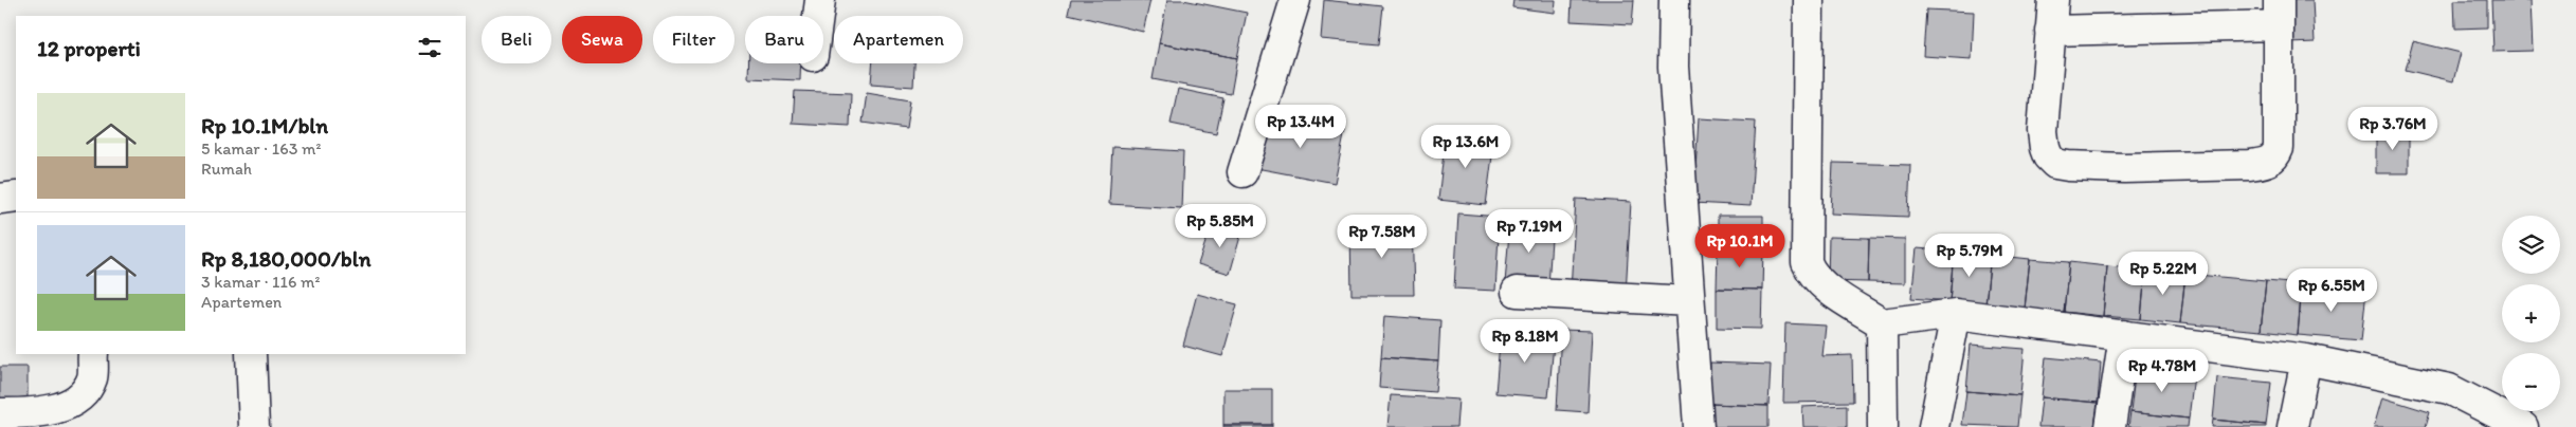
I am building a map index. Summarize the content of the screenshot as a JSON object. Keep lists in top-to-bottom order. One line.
{"page":{"chip":["Beli","Sewa","Filter","Baru","Apartemen"],"heading":"12 properti","list":[{"name":"Rp 10.1M/bln","note":"5 kamar · 163 m² · Rumah"},{"name":"Rp 8,180,000/bln","note":"3 kamar · 116 m² · Apartemen"}],"price":["Rp 13.4M","Rp 3.76M","Rp 13.6M","Rp 5.85M","Rp 7.19M","Rp 7.58M","Rp 10.1M","Rp 5.79M","Rp 5.22M","Rp 6.55M","Rp 8.18M","Rp 4.78M"],"map_buttons":["+","−"]}}
